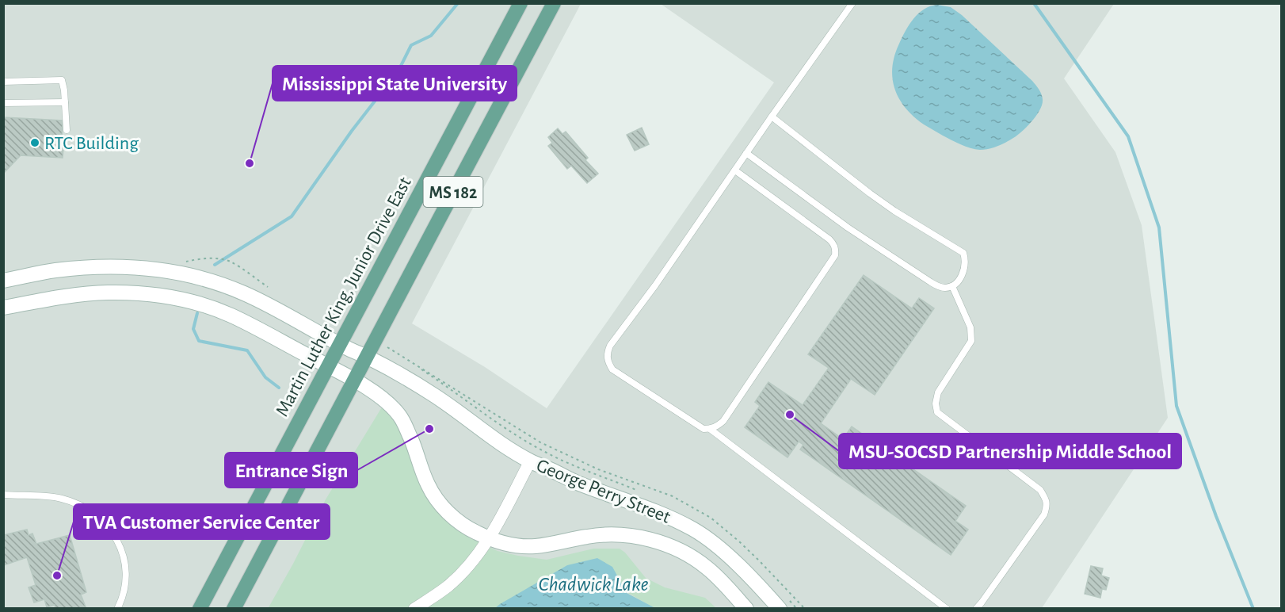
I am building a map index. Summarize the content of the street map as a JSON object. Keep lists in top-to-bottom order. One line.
{"streets":{"main road":["MS 182","Martin Luther King, Junior Drive East"],"street":["George Perry Street"]},"crossings":[["MS 182","George Perry Street"],["Martin Luther King, Junior Drive East","George Perry Street"]],"water":["Chadwick Lake"],"places":["RTC Building","Mississippi State University","MSU-SOCSD Partnership Middle School","Entrance Sign","TVA Customer Service Center"]}
